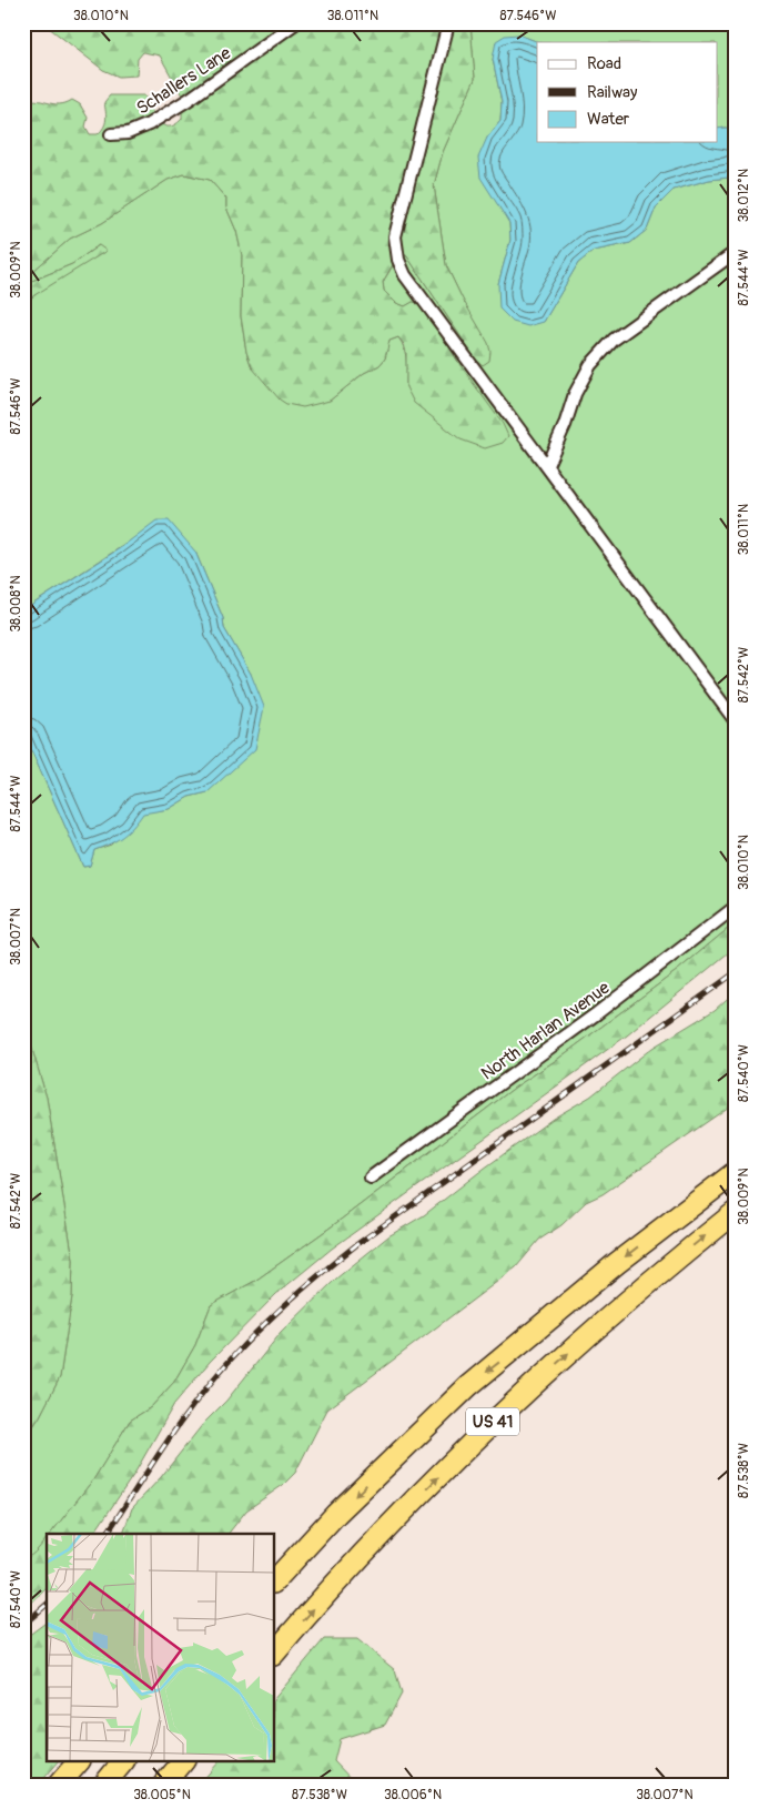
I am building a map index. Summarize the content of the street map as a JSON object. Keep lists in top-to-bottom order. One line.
{"streets":{"highway":["US 41"],"street":["Schallers Lane","North Harlan Avenue"]},"legend":["Road","Railway","Water"],"coordinates":["38.010°N","38.011°N","87.546°W","38.012°N","38.009°N","87.544°W","38.008°N","87.542°W","38.007°N","87.540°W","87.538°W","38.005°N","38.006°N"]}
